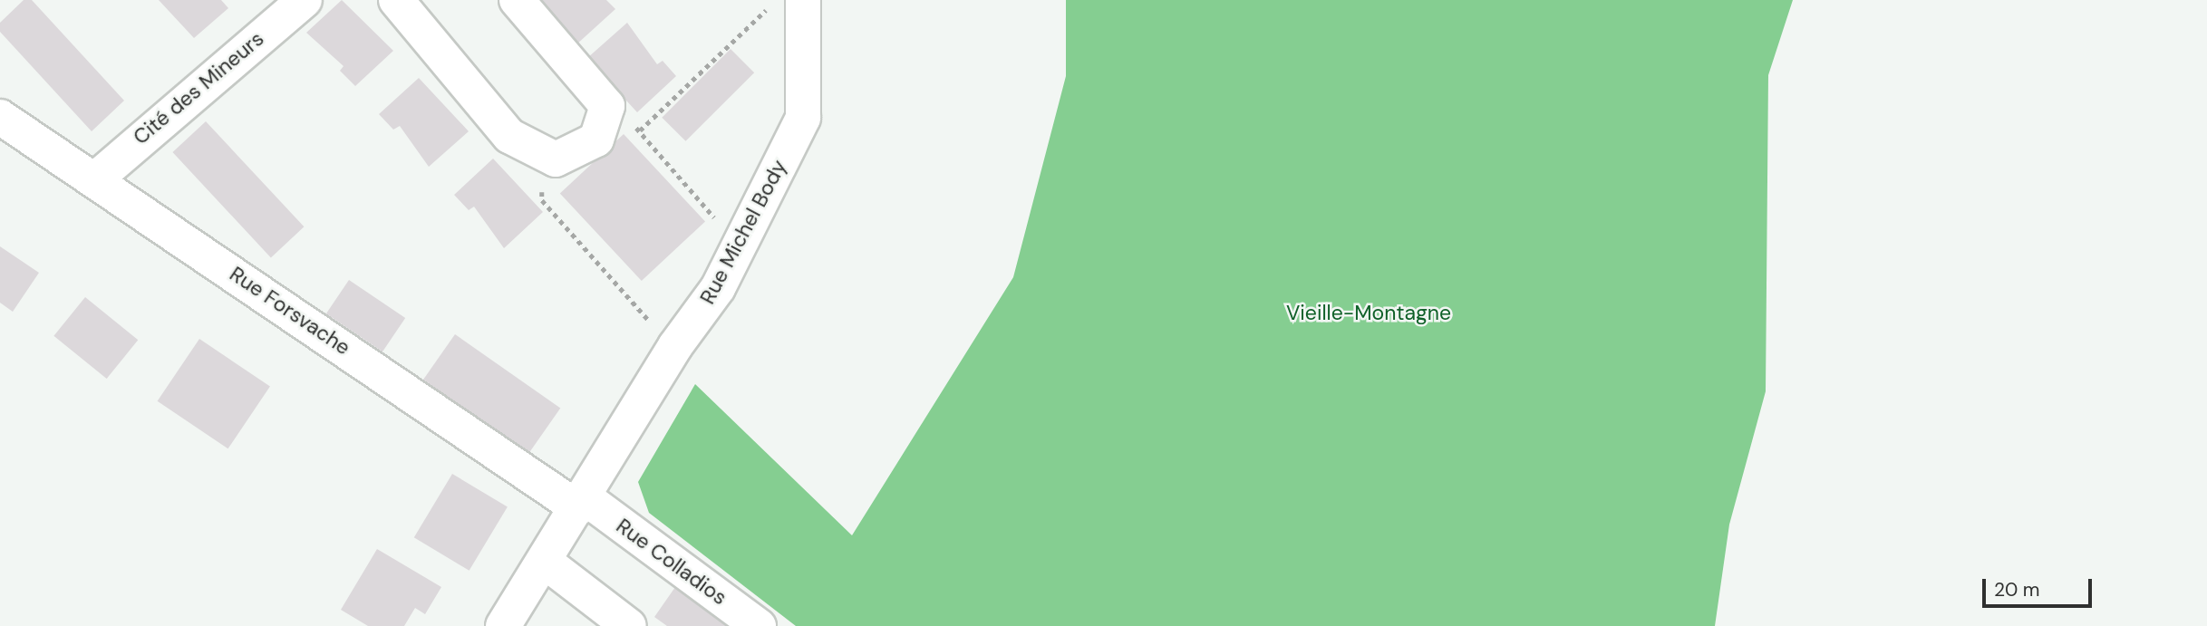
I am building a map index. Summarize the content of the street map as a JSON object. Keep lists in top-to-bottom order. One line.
{"streets":{"street":["Cité des Mineurs","Rue Michel Body","Rue Forsvache","Rue Colladios"]},"crossings":[["Cité des Mineurs","Rue Forsvache"],["Rue Michel Body","Rue Forsvache"],["Rue Michel Body","Rue Colladios"],["Rue Forsvache","Rue Colladios"]],"parks":["Vieille-Montagne"],"scale_bar":"20 m"}
